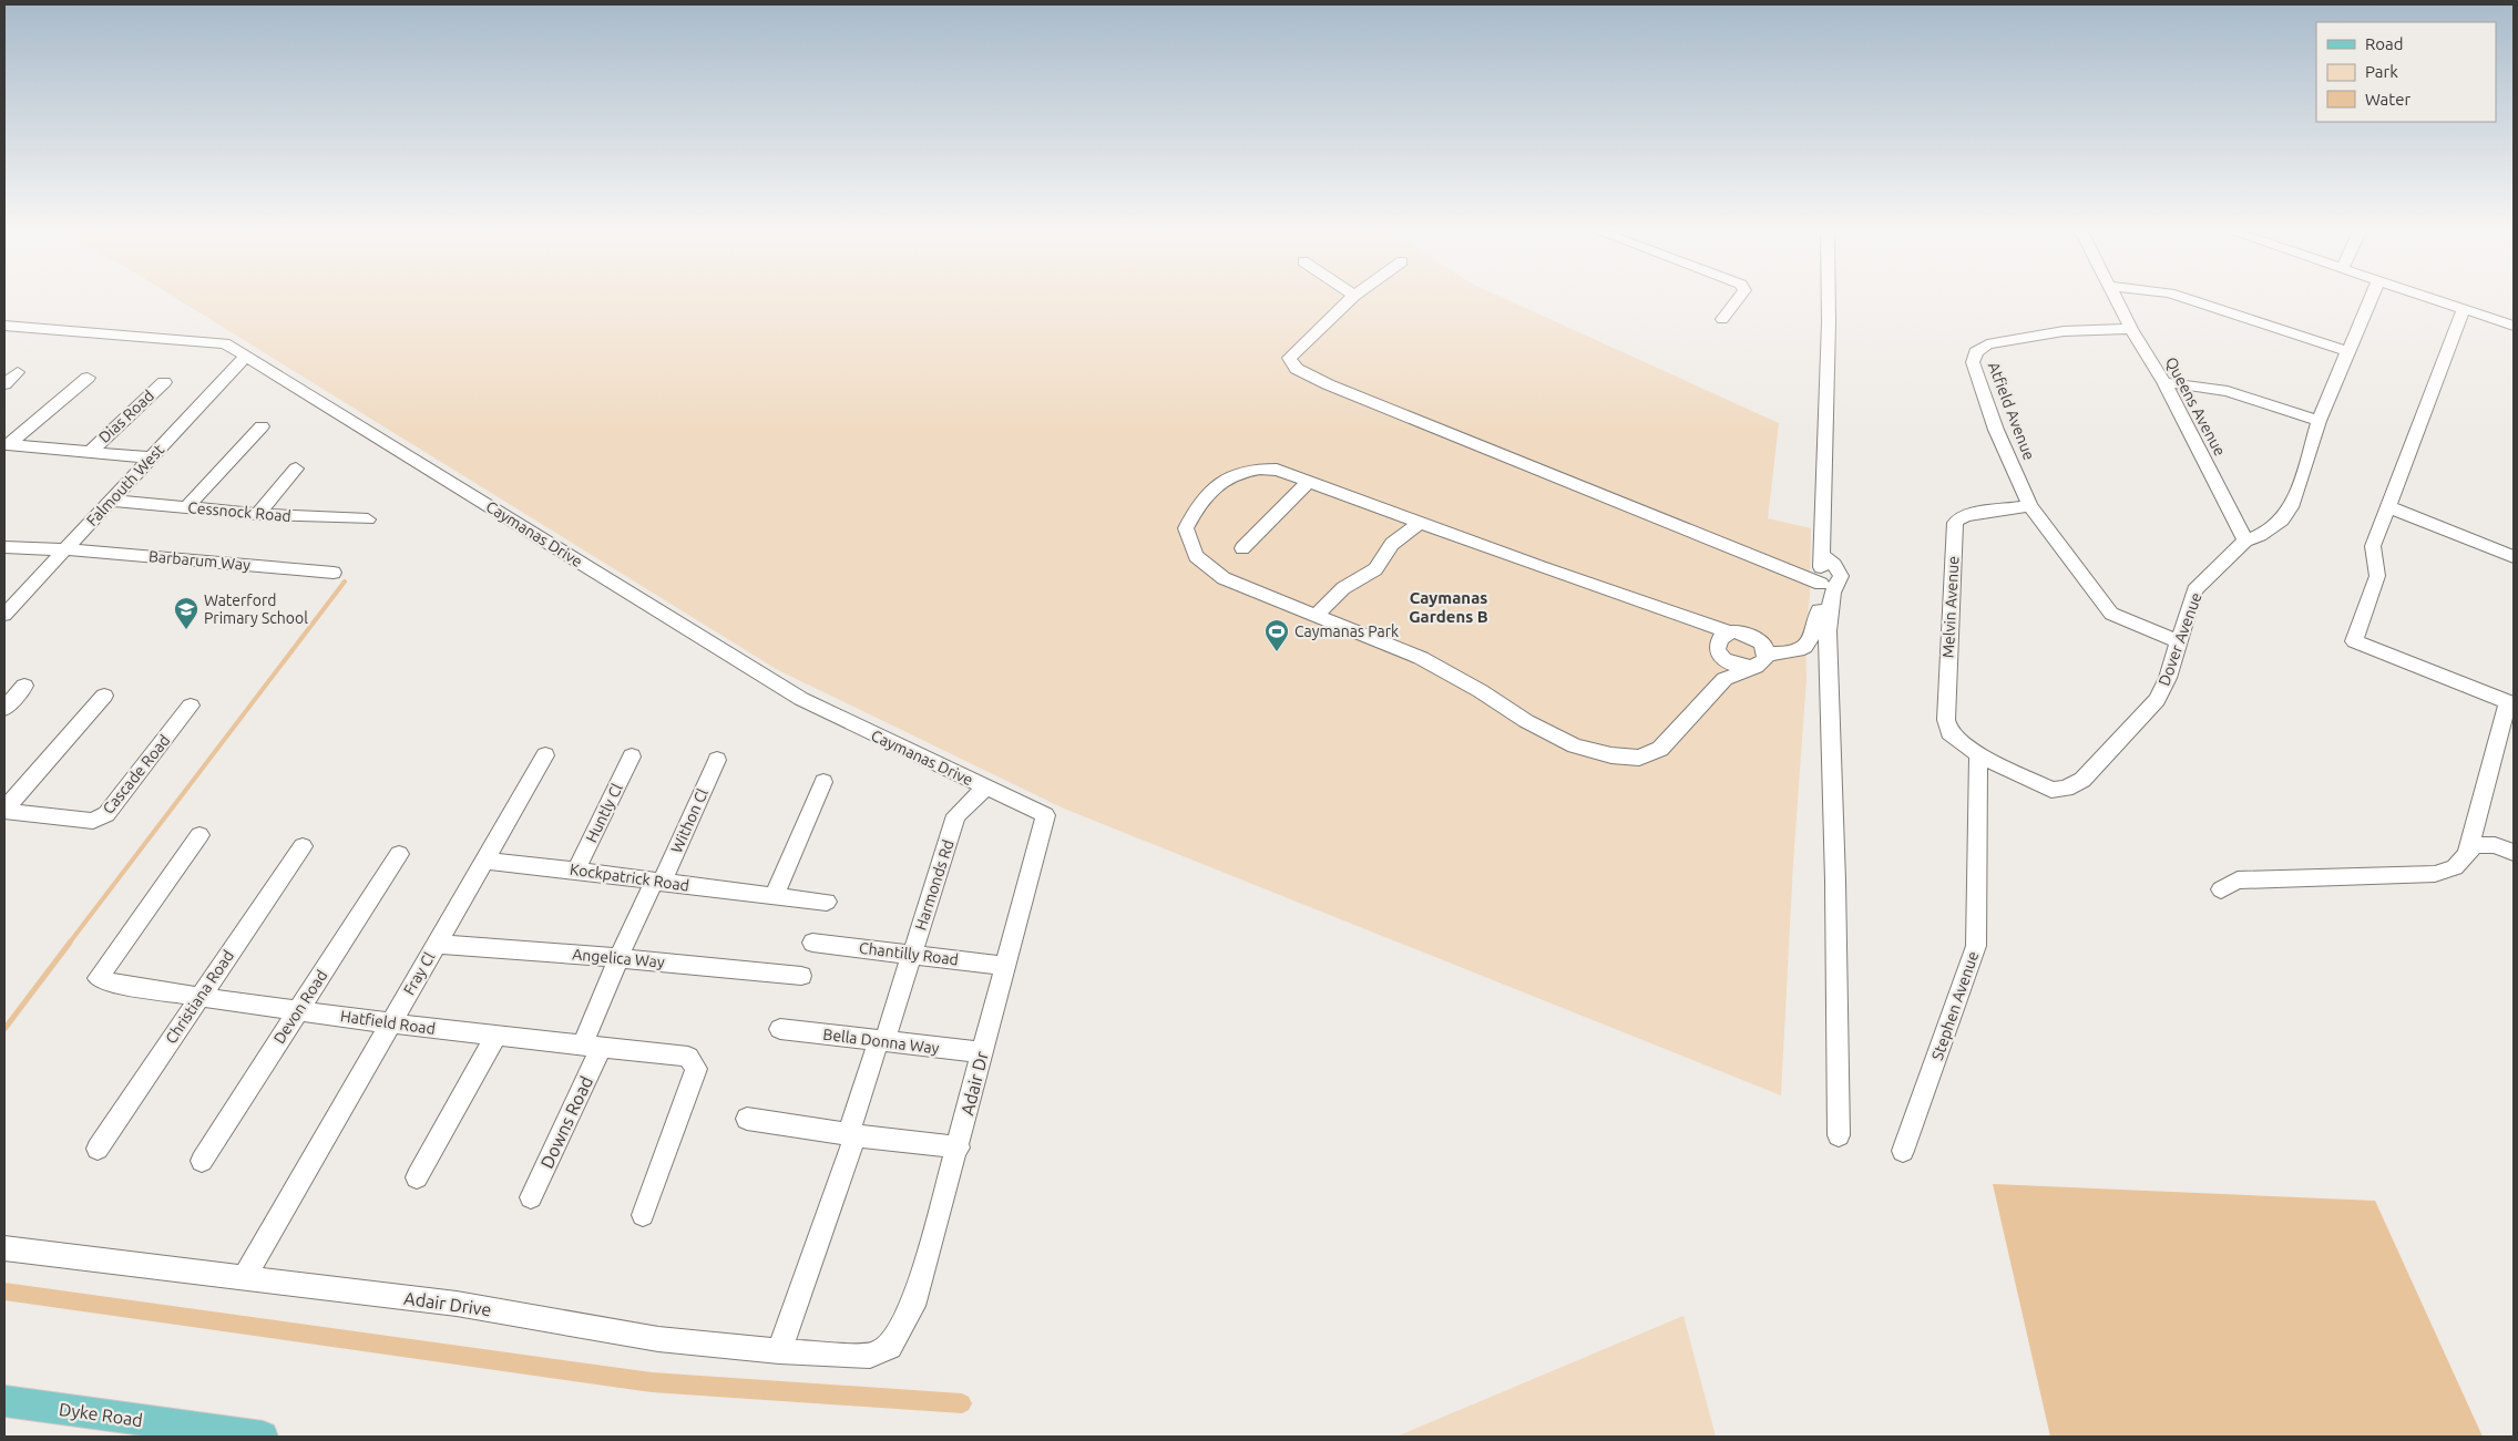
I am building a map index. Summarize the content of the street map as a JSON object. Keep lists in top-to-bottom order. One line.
{"streets":{"main road":["Dyke Road"],"street":["Queens Avenue","Atfield Avenue","Dias Road","Falmouth West","Cessnock Road","Caymanas Drive","Barbarum Way","Melvin Avenue","Dover Avenue","Cascade Road","Huntly Cl","Withon Cl","Kockpatrick Road","Harmonds Rd","Chantilly Road","Angelica Way","Fray Cl","Christiana Road","Stephen Avenue","Devon Road","Hatfield Road","Bella Donna Way","Adair Dr","Downs Road","Adair Drive"]},"crossings":[["Queens Avenue","Atfield Avenue"],["Queens Avenue","Dover Avenue"],["Atfield Avenue","Melvin Avenue"],["Falmouth West","Cessnock Road"],["Falmouth West","Caymanas Drive"],["Falmouth West","Barbarum Way"],["Caymanas Drive","Harmonds Rd"],["Caymanas Drive","Adair Dr"],["Melvin Avenue","Dover Avenue"],["Melvin Avenue","Stephen Avenue"],["Dover Avenue","Stephen Avenue"],["Huntly Cl","Kockpatrick Road"],["Withon Cl","Kockpatrick Road"],["Withon Cl","Angelica Way"],["Withon Cl","Downs Road"],["Kockpatrick Road","Fray Cl"],["Harmonds Rd","Chantilly Road"],["Harmonds Rd","Bella Donna Way"],["Harmonds Rd","Adair Drive"],["Chantilly Road","Adair Dr"],["Angelica Way","Fray Cl"],["Angelica Way","Downs Road"],["Fray Cl","Hatfield Road"],["Fray Cl","Adair Drive"],["Christiana Road","Hatfield Road"],["Devon Road","Hatfield Road"],["Hatfield Road","Downs Road"],["Bella Donna Way","Adair Dr"],["Adair Dr","Adair Drive"]],"districts":["Caymanas Gardens B"],"places":{"school or university":["Waterford Primary School"],"sports":["Caymanas Park"]},"legend":["Road","Park","Water"]}
